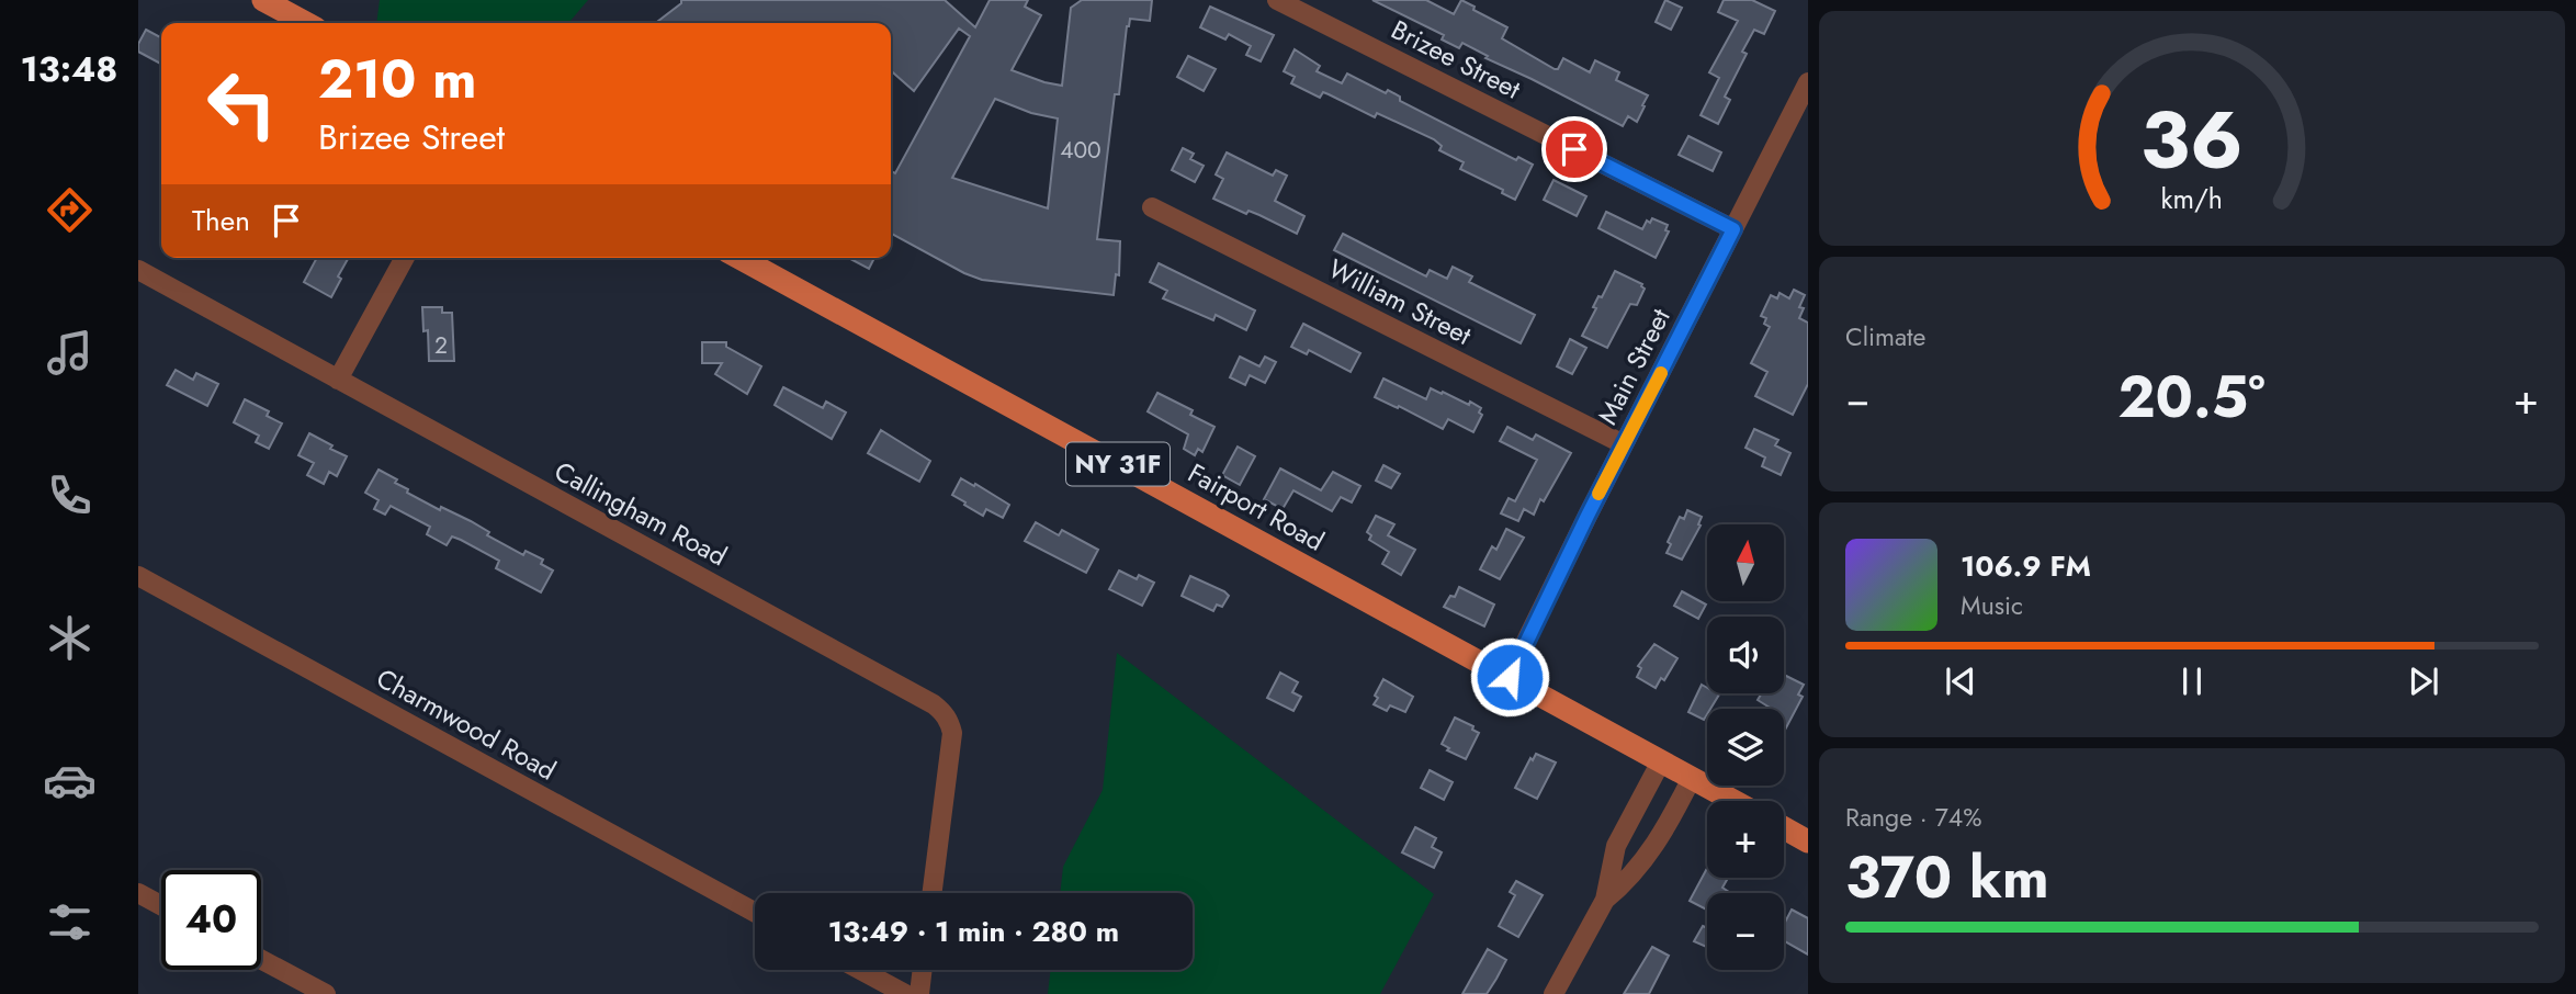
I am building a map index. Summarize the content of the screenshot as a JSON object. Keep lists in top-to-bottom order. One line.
{"streets":{"main road":["NY 31F","Fairport Road"],"street":["Brizee Street","William Street","Main Street","Callingham Road","Charmwood Road"]},"crossings":[["Brizee Street","Main Street"],["William Street","Main Street"],["Main Street","Fairport Road"]],"house_numbers":["400","2"],"north":"top","page":{"tabs":"13:48","turn":["210 m","Brizee Street"],"then":"Then","tile":["Climate",["Range · 74%","370 km"]],"heat":["−","20.5°","+"],"map_buttons":["+","−"],"song":["106.9 FM","Music"],"limit":"40","trip":"13:49 · 1 min · 280 m","gauge":["36","km/h"]}}
